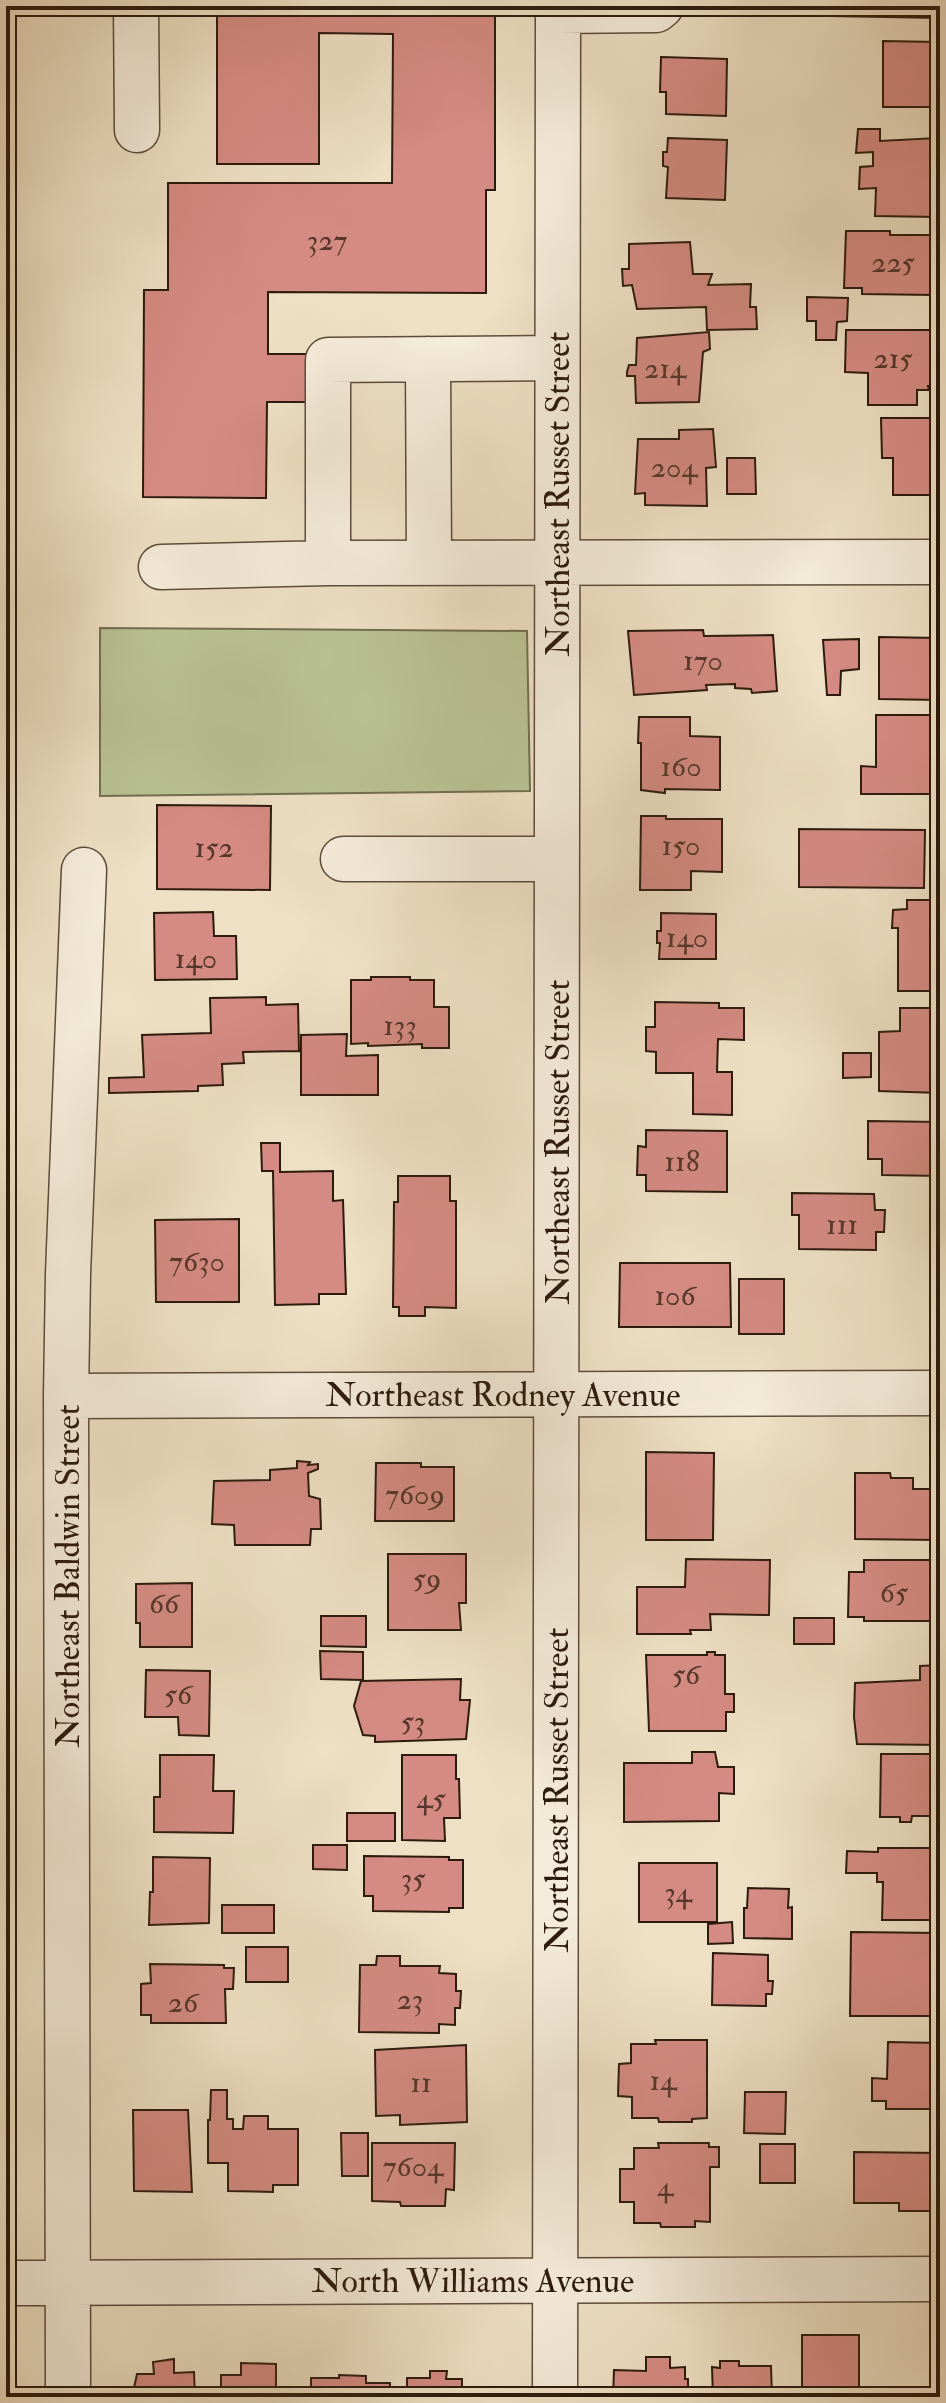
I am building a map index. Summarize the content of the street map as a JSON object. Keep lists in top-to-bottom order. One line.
{"streets":{"street":["Northeast Russet Street","Northeast Rodney Avenue","Northeast Baldwin Street","North Williams Avenue"]},"crossings":[["Northeast Russet Street","Northeast Rodney Avenue"],["Northeast Russet Street","North Williams Avenue"],["Northeast Rodney Avenue","Northeast Baldwin Street"],["Northeast Baldwin Street","North Williams Avenue"]],"house_numbers":["327","225","215","214","204","170","160","150","152","140","140","133","118","111","7630","106","7609","59","65","66","56","56","53","45","35","34","23","26","14","11","7604","4"]}
